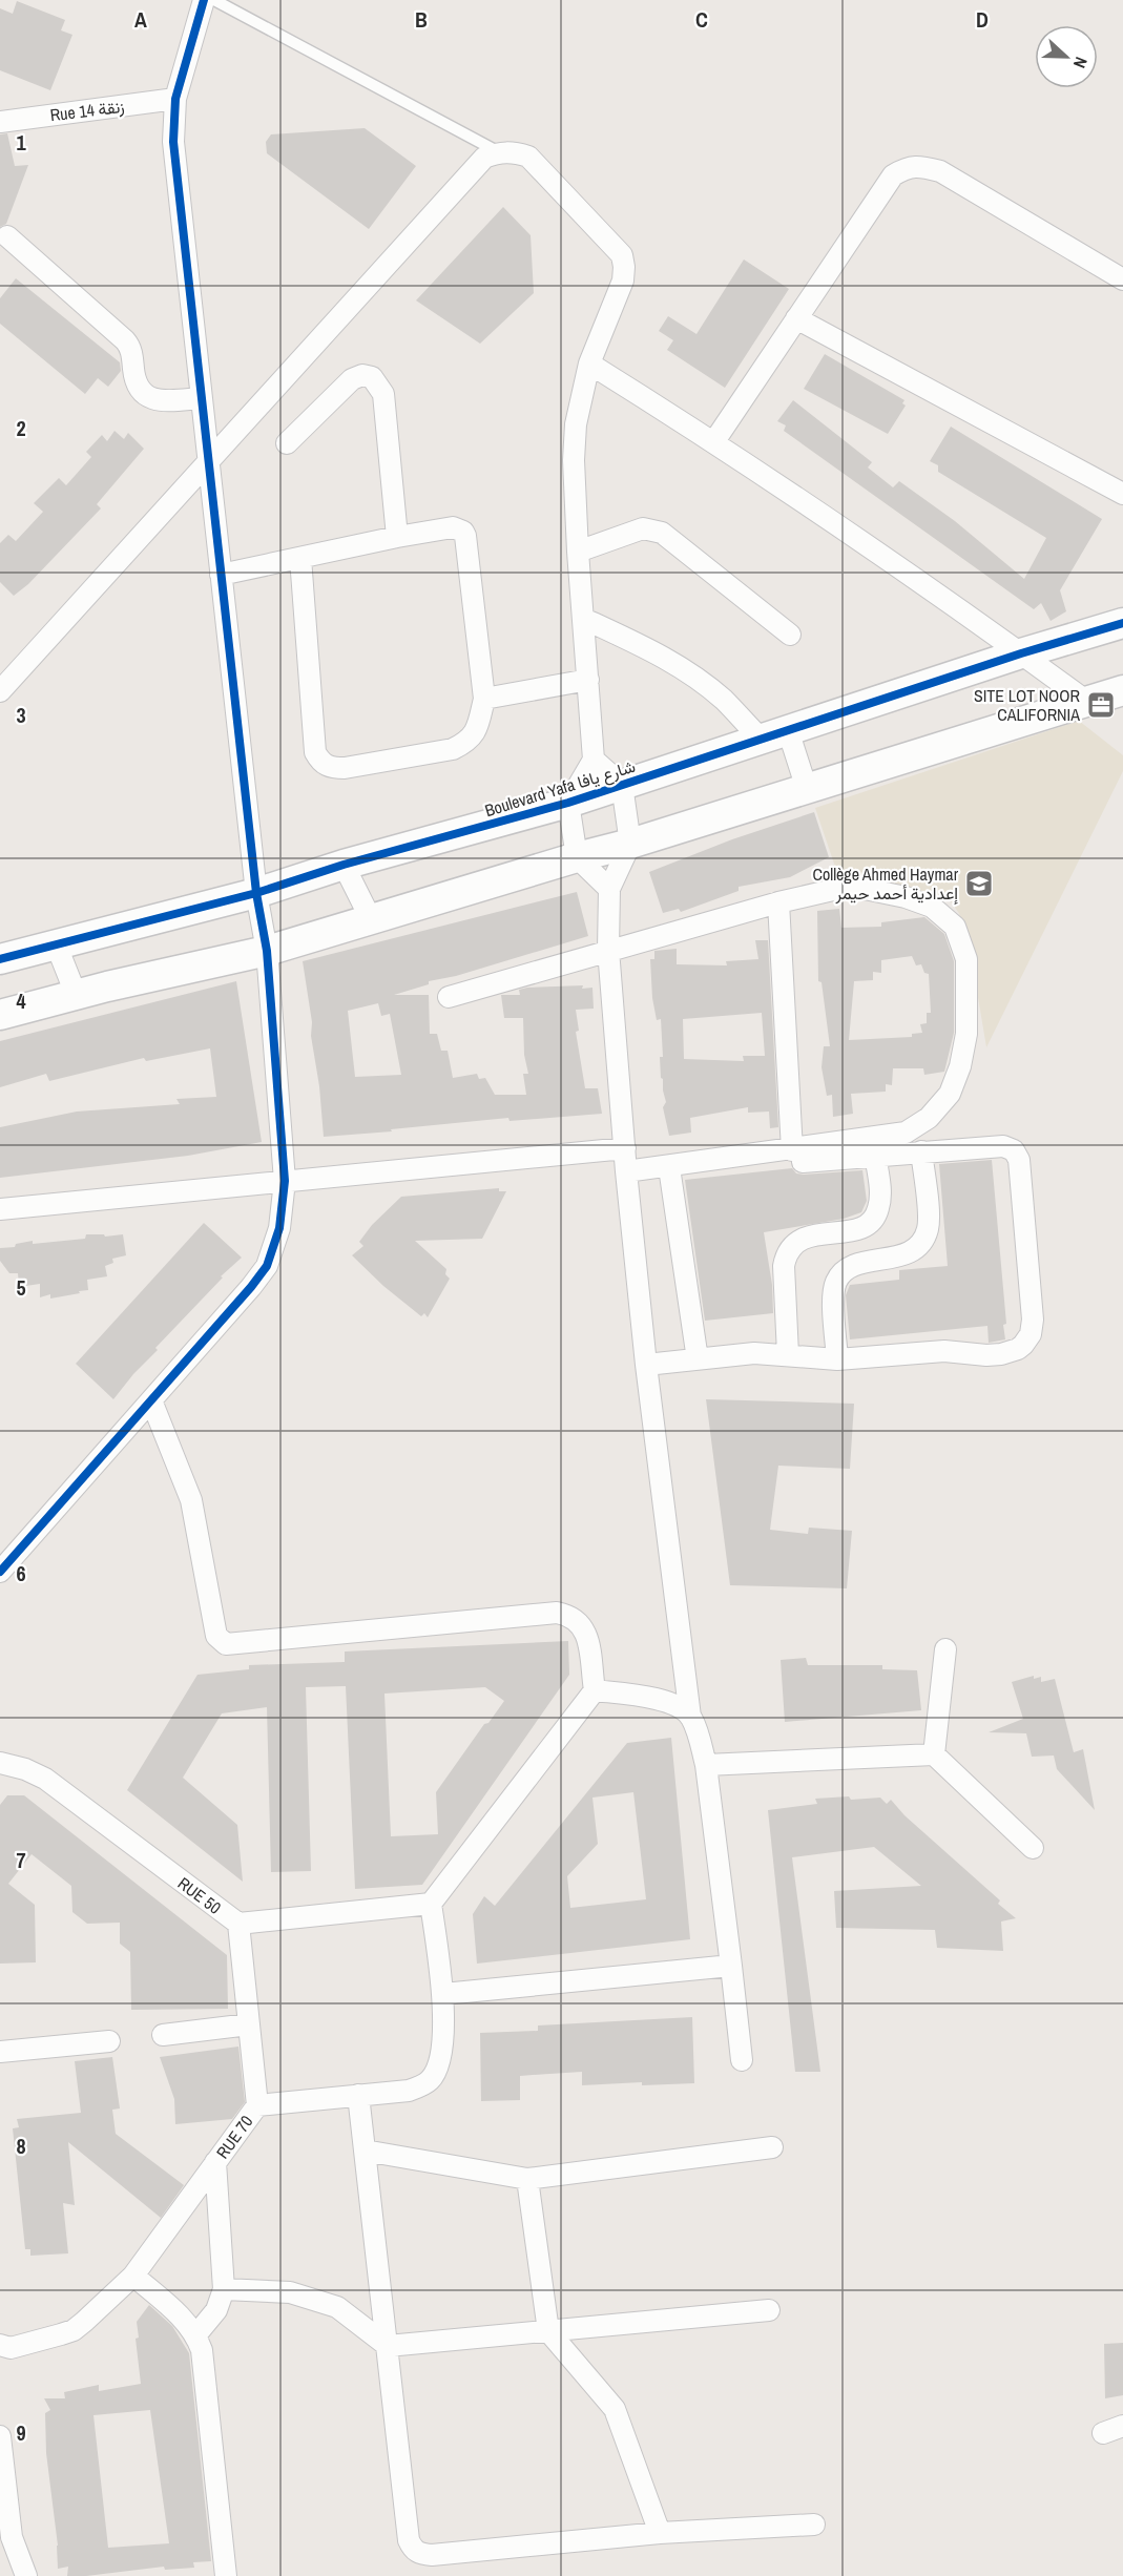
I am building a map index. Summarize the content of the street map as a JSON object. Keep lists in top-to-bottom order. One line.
{"streets":{"street":["Rue 14 زنقة","Boulevard Yafa شارع يافا","RUE 50","RUE 70"]},"crossings":[["RUE 50","RUE 70"]],"places":{"office":["SITE LOT NOOR CALIFORNIA"],"school or university":["Collège Ahmed Haymar إعدادية أحمد حيمر"]},"north":"right","grid":{"columns":["A","B","C","D"],"rows":["1","2","3","4","5","6","7","8","9"]}}
